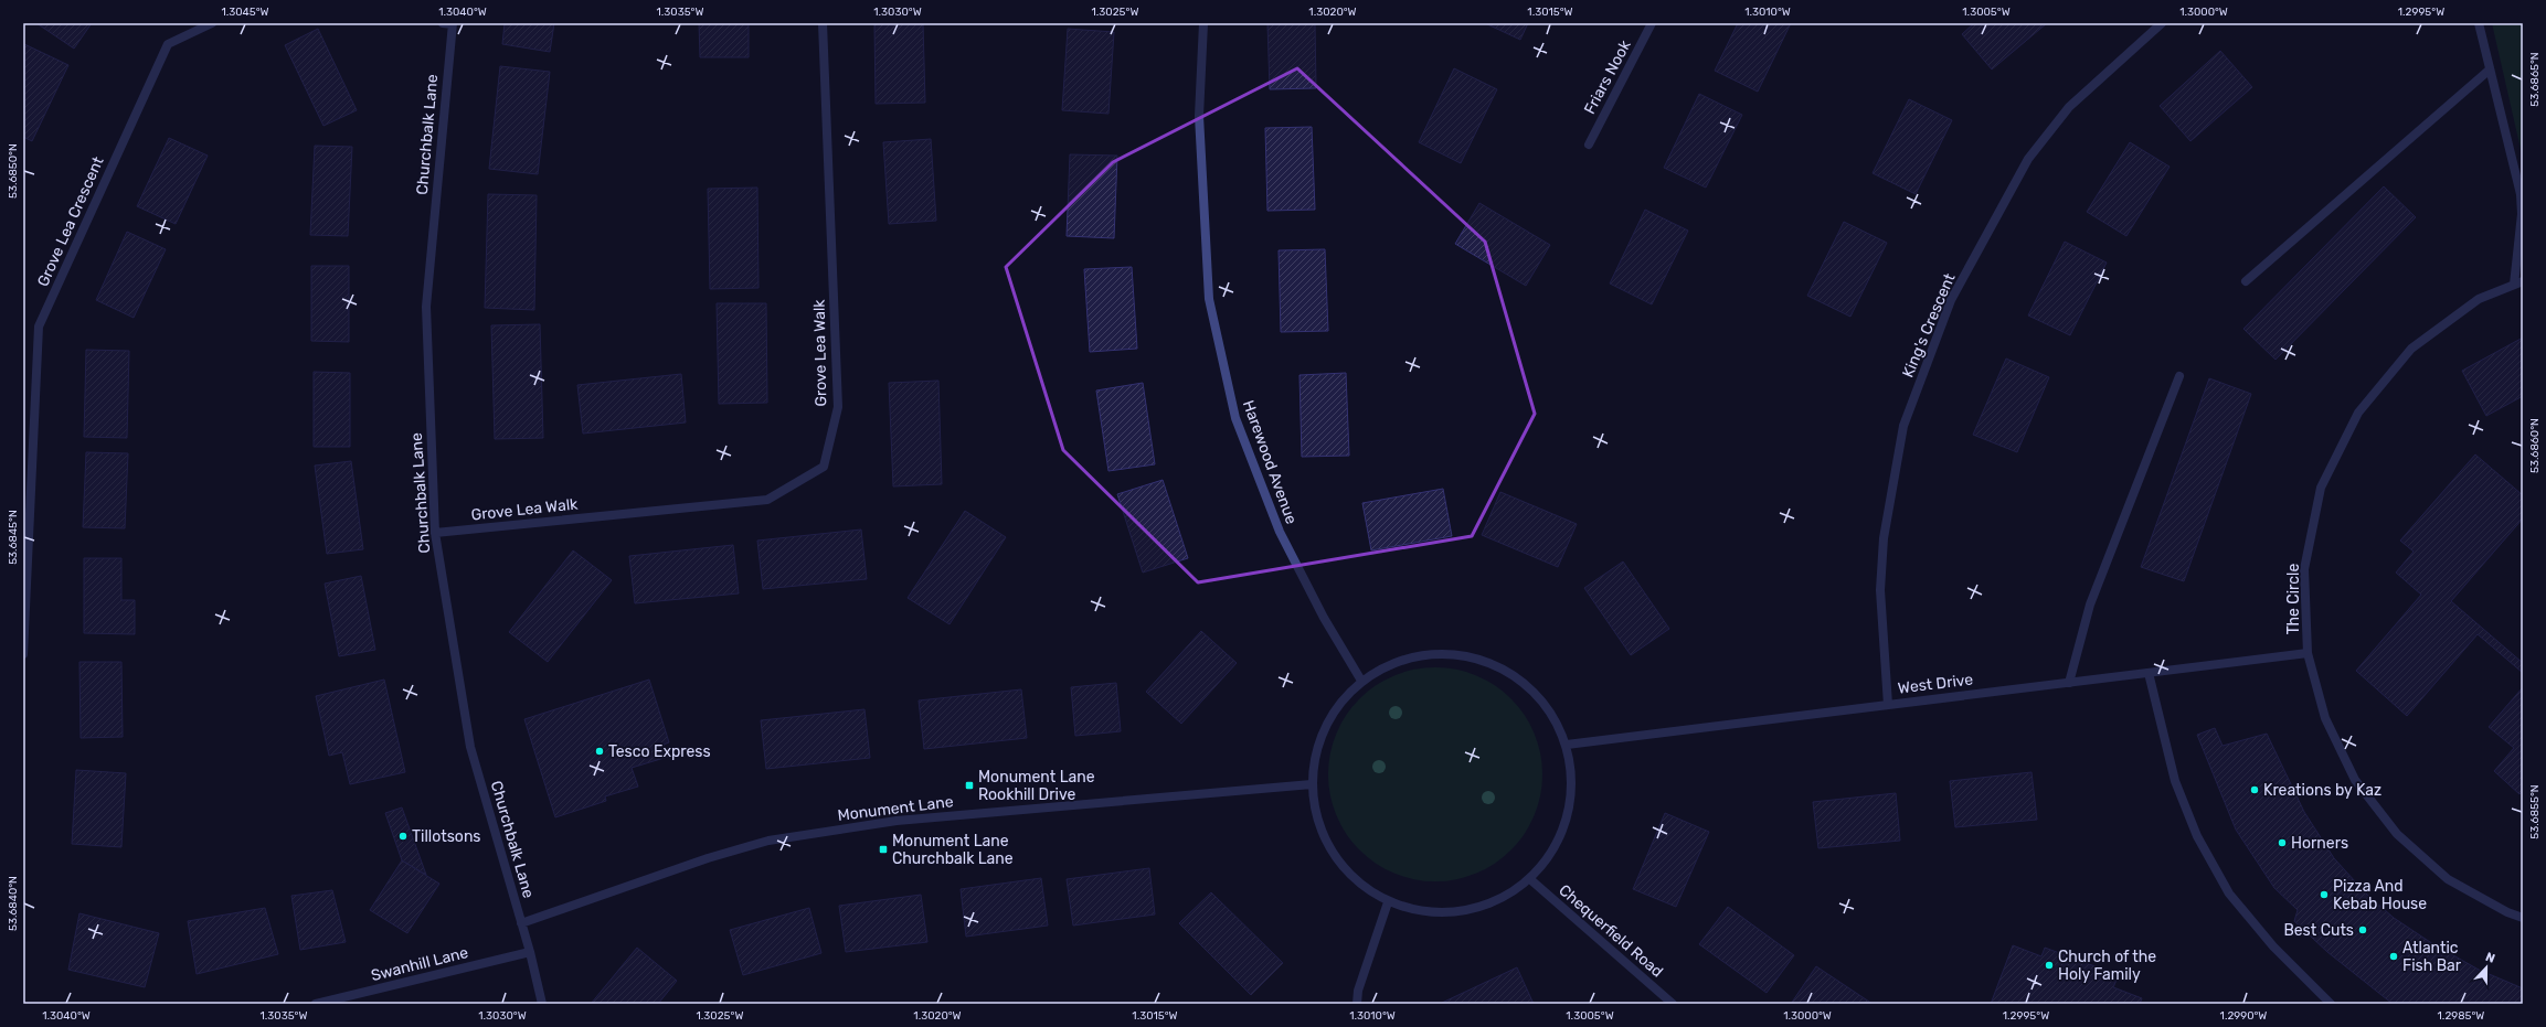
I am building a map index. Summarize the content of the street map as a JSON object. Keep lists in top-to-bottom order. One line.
{"streets":{"street":["Friars Nook","Churchbalk Lane","Grove Lea Crescent","King's Crescent","Grove Lea Walk","Harewood Avenue","The Circle","West Drive","Monument Lane","Chequerfield Road","Swanhill Lane"]},"crossings":[["Churchbalk Lane","Grove Lea Walk"],["Churchbalk Lane","Monument Lane"],["Churchbalk Lane","Swanhill Lane"],["King's Crescent","West Drive"],["The Circle","West Drive"]],"places":{"other":["Tesco Express","Kreations by Kaz","Tillotsons","Horners","Pizza And Kebab House","Best Cuts","Atlantic Fish Bar","Church of the Holy Family"],"transit":["Monument Lane Rookhill Drive","Monument Lane Churchbalk Lane"]},"north":"top","coordinates":["1.3045°W","1.3040°W","1.3035°W","1.3030°W","1.3025°W","1.3020°W","1.3015°W","1.3010°W","1.3005°W","1.3000°W","1.2995°W","53.6865°N","53.6850°N","53.6860°N","53.6845°N","53.6855°N","53.6840°N","1.2990°W","1.2985°W"]}
